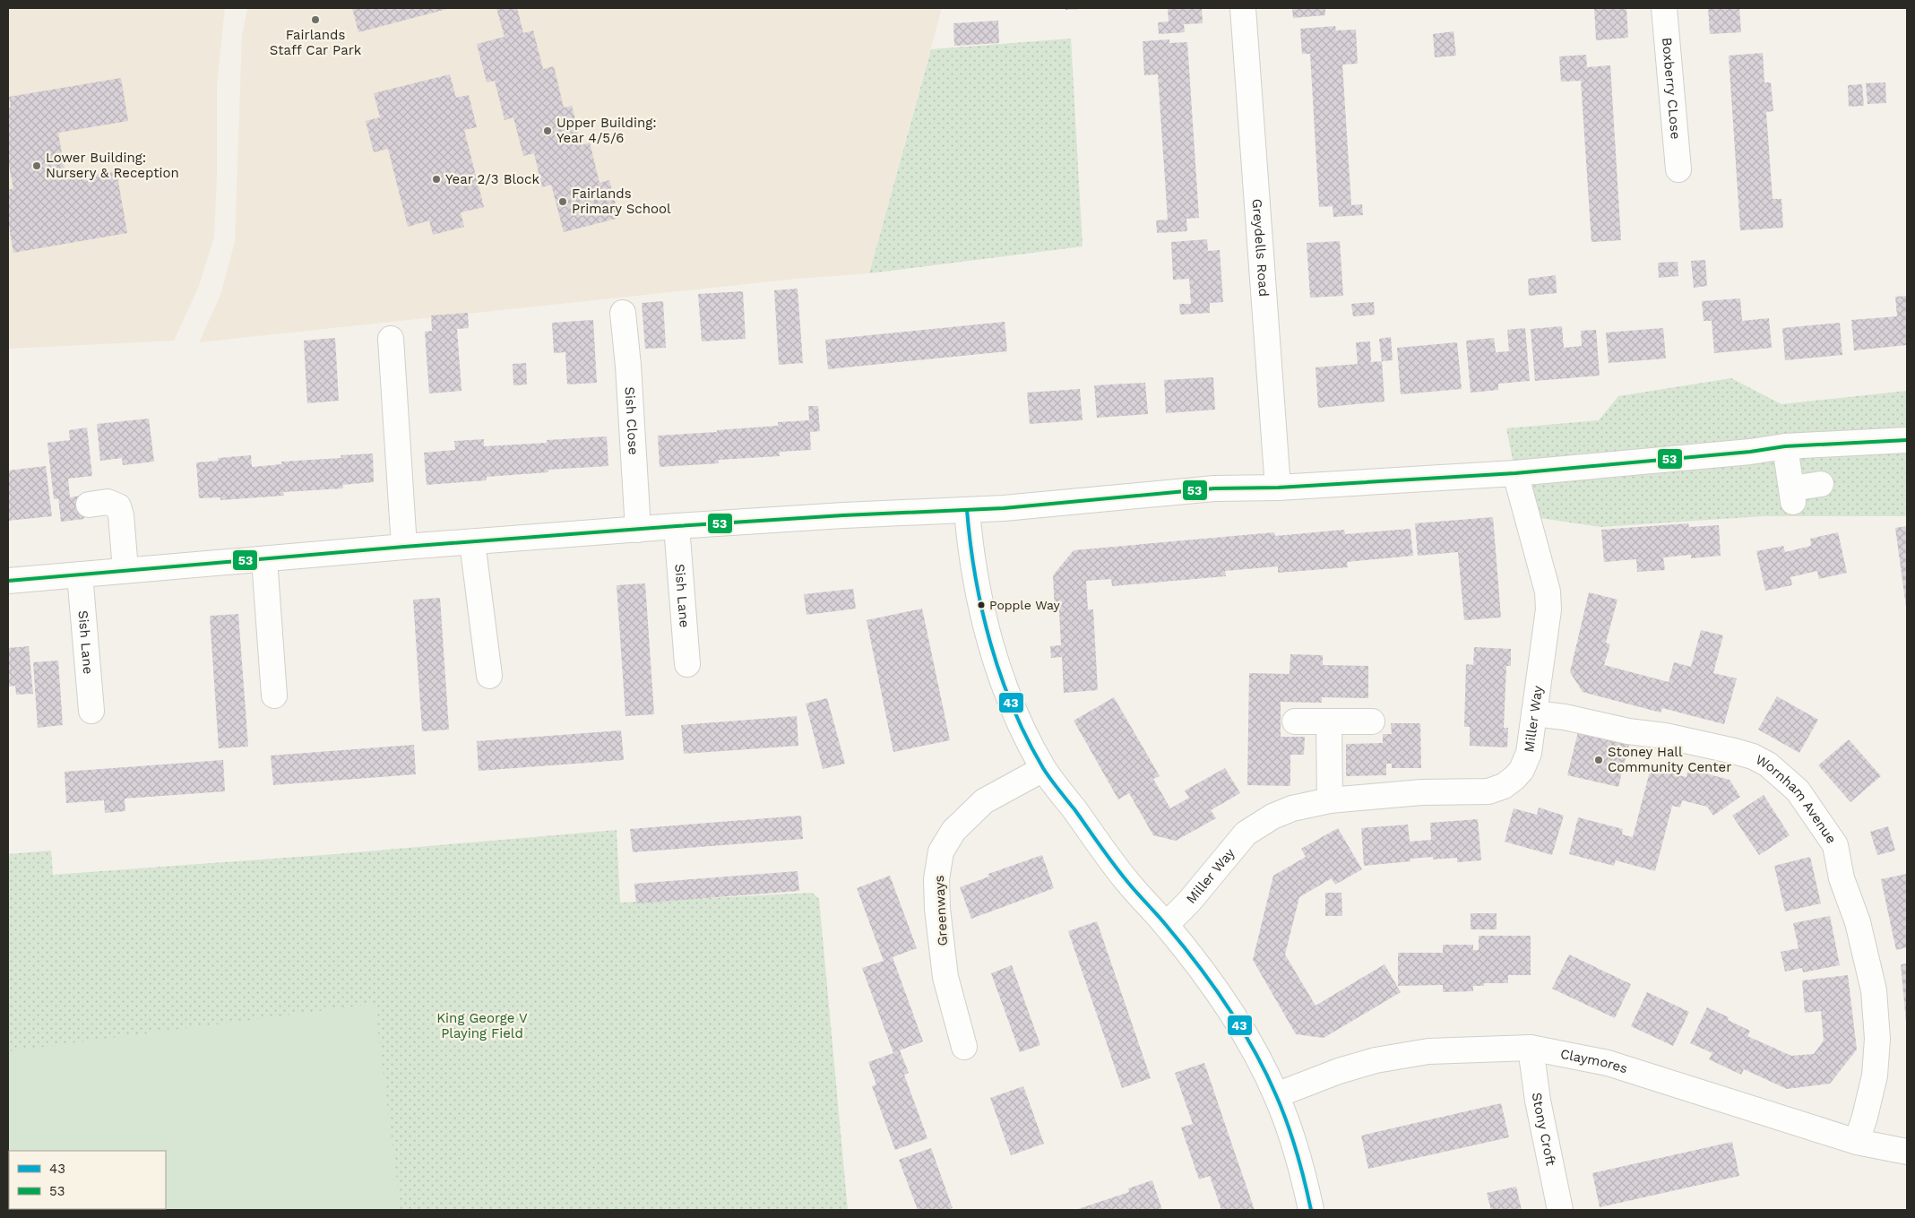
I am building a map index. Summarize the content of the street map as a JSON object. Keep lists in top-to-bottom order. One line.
{"streets":{"street":["Boxberry CLose","Greydells Road","Sish Close","Sish Lane","Miller Way","Wornham Avenue","Greenways","Claymores","Stony Croft"]},"crossings":[["Miller Way","Wornham Avenue"],["Wornham Avenue","Claymores"],["Claymores","Stony Croft"]],"parks":["King George V Playing Field"],"places":["Fairlands Staff Car Park","Upper Building: Year 4/5/6","Lower Building: Nursery & Reception","Year 2/3 Block","Fairlands Primary School","Popple Way","Stoney Hall Community Center"],"lines":["transit line 53","transit line 43"],"legend":["43","53"]}
